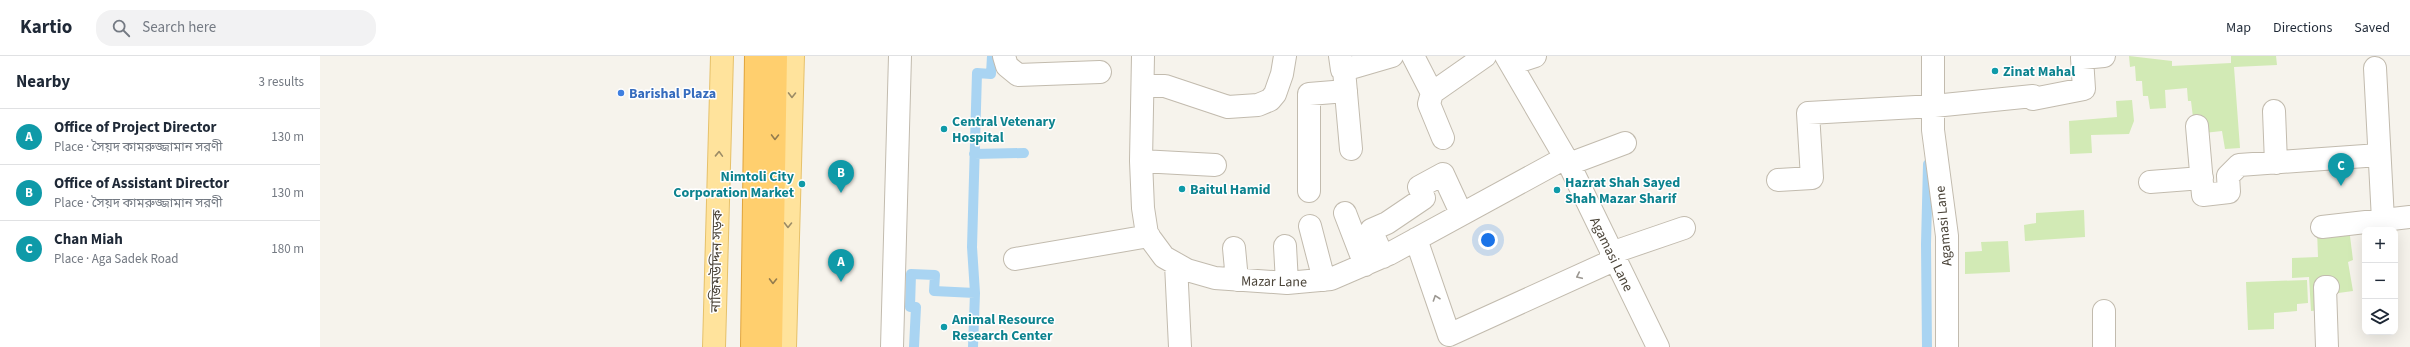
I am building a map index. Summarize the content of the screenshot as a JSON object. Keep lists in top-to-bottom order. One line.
{"streets":{"main road":["নাজিমউদ্দিন সড়ক"],"street":["Agamasi Lane","Mazar Lane"]},"crossings":[["Agamasi Lane","Mazar Lane"]],"places":["Zinat Mahal","Barishal Plaza","Central Vetenary Hospital","Nimtoli City Corporation Market","Baitul Hamid","Hazrat Shah Sayed Shah Mazar Sharif","Animal Resource Research Center"],"page":{"header":"Kartio","search":"Search here","nav":["Map","Directions","Saved"],"heading":["Nearby","3 results"],"list":[{"mark":"A","name":"Office of Project Director","note":"Place · সৈয়দ কামরুজ্জামান সরণী","value":"130 m"},{"mark":"B","name":"Office of Assistant Director","note":"Place · সৈয়দ কামরুজ্জামান সরণী","value":"130 m"},{"mark":"C","name":"Chan Miah","note":"Place · Aga Sadek Road","value":"180 m"}],"pins":["C","B","A"],"map_buttons":["+","−"]}}
